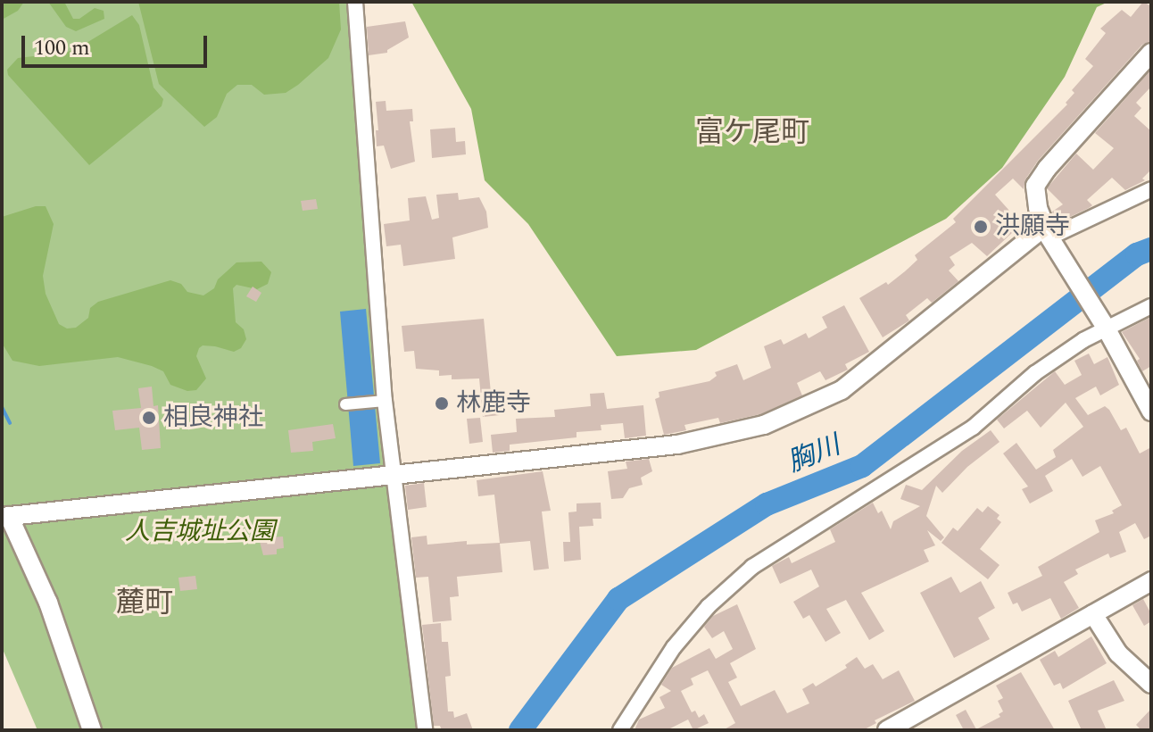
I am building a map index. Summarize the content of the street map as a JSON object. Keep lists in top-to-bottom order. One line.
{"districts":["富ケ尾町","麓町"],"water":["胸川"],"parks":["人吉城址公園"],"places":["洪願寺","林鹿寺","相良神社"],"scale_bar":"100 m"}
